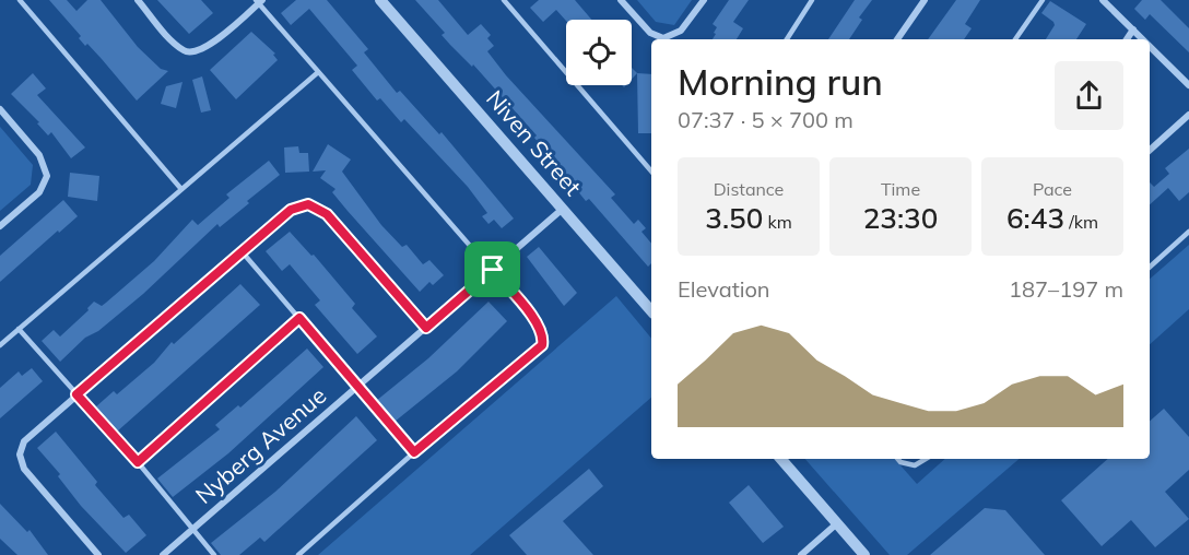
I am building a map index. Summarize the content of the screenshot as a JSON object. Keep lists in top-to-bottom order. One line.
{"streets":{"street":["Niven Street","Nyberg Avenue"]},"crossings":[["Niven Street","Nyberg Avenue"]],"page":{"heading":["Morning run","07:37 · 5 × 700 m"],"stats":[["Distance","3.50 km"],["Time","23:30"],["Pace","6:43 /km"]],"chart":["Elevation","187–197 m"]}}
